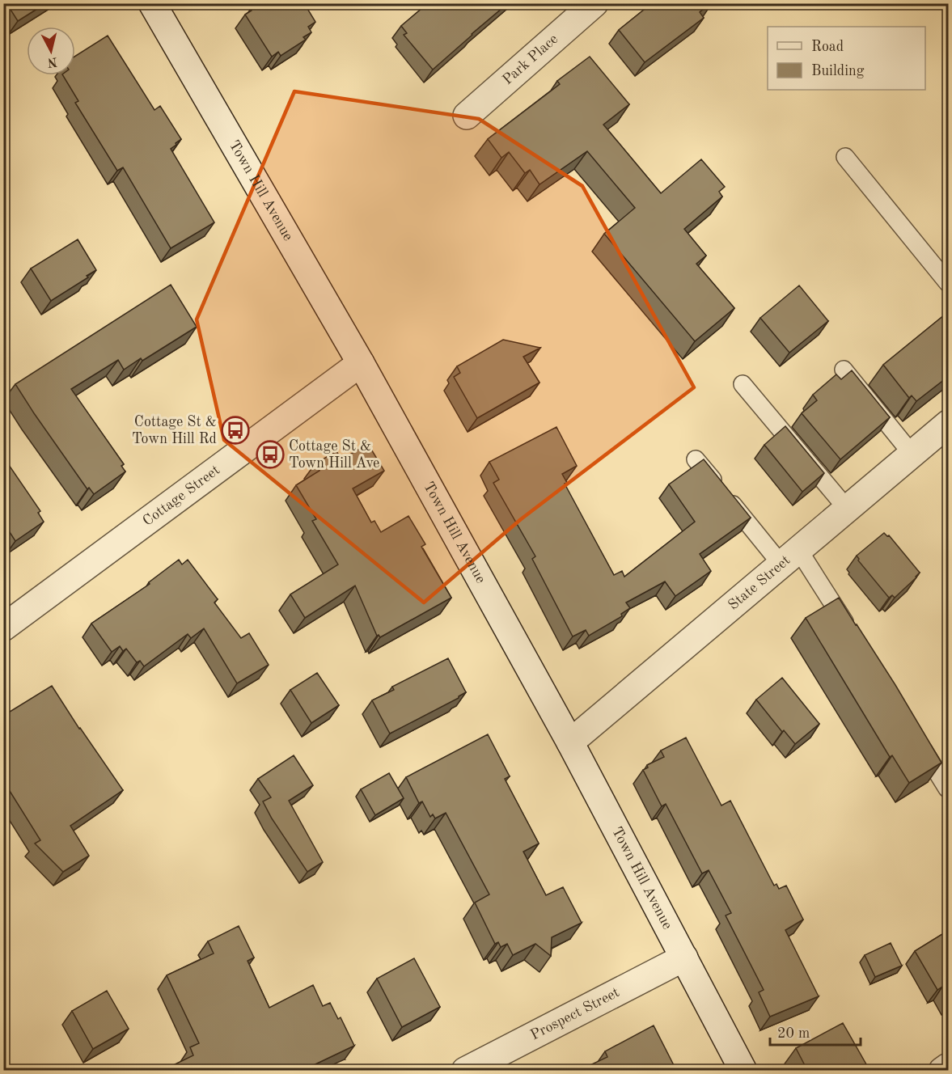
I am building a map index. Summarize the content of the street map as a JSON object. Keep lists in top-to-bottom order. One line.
{"streets":{"street":["Park Place","Town Hill Avenue","Cottage Street","State Street","Prospect Street"]},"crossings":[["Town Hill Avenue","Cottage Street"],["Town Hill Avenue","State Street"],["Town Hill Avenue","Prospect Street"]],"places":{"bus stop":["Cottage St & Town Hill Rd","Cottage St & Town Hill Ave"]},"legend":["Road","Building"],"scale_bar":"20 m","north":"bottom"}
